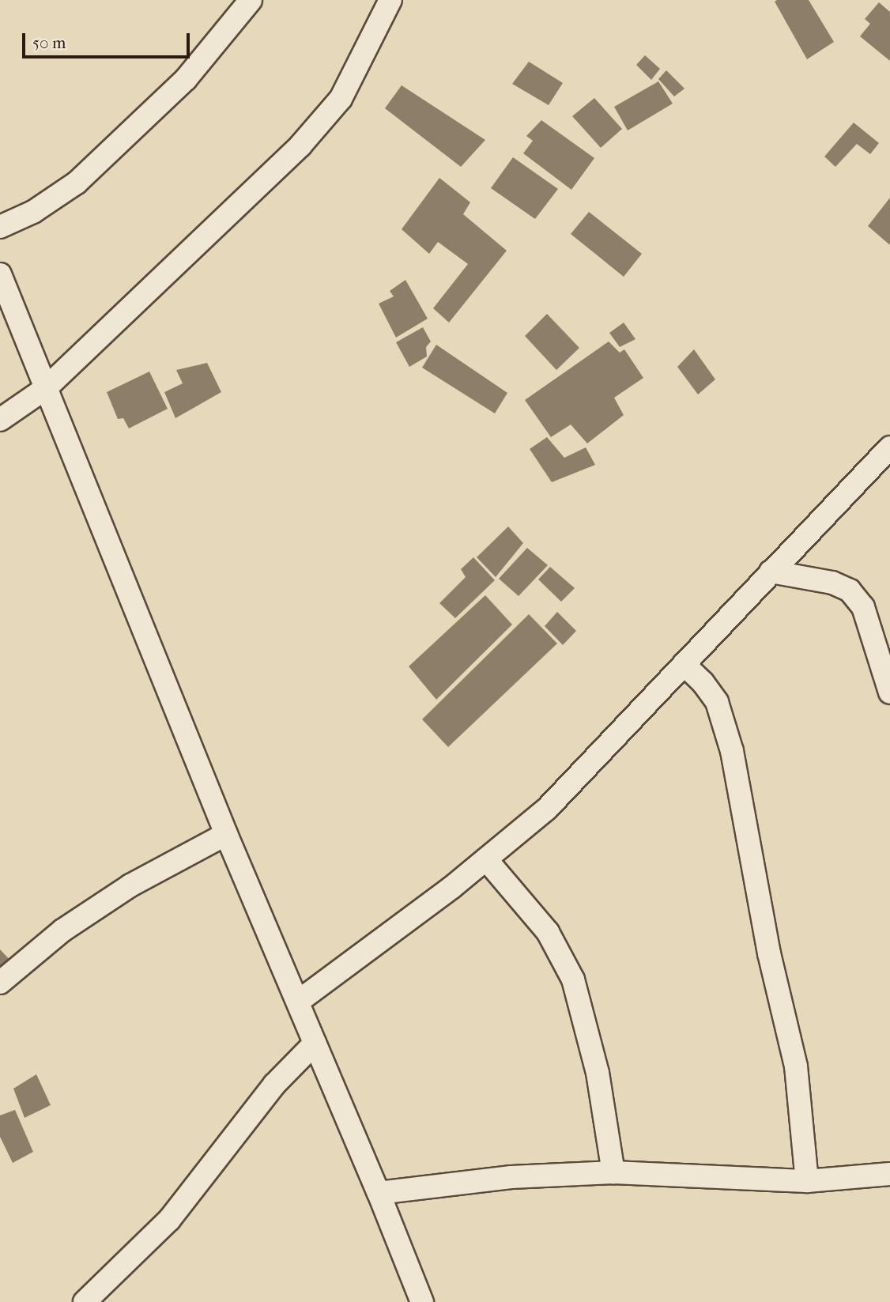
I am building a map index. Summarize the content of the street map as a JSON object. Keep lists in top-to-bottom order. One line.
{"scale_bar":"50 m"}
